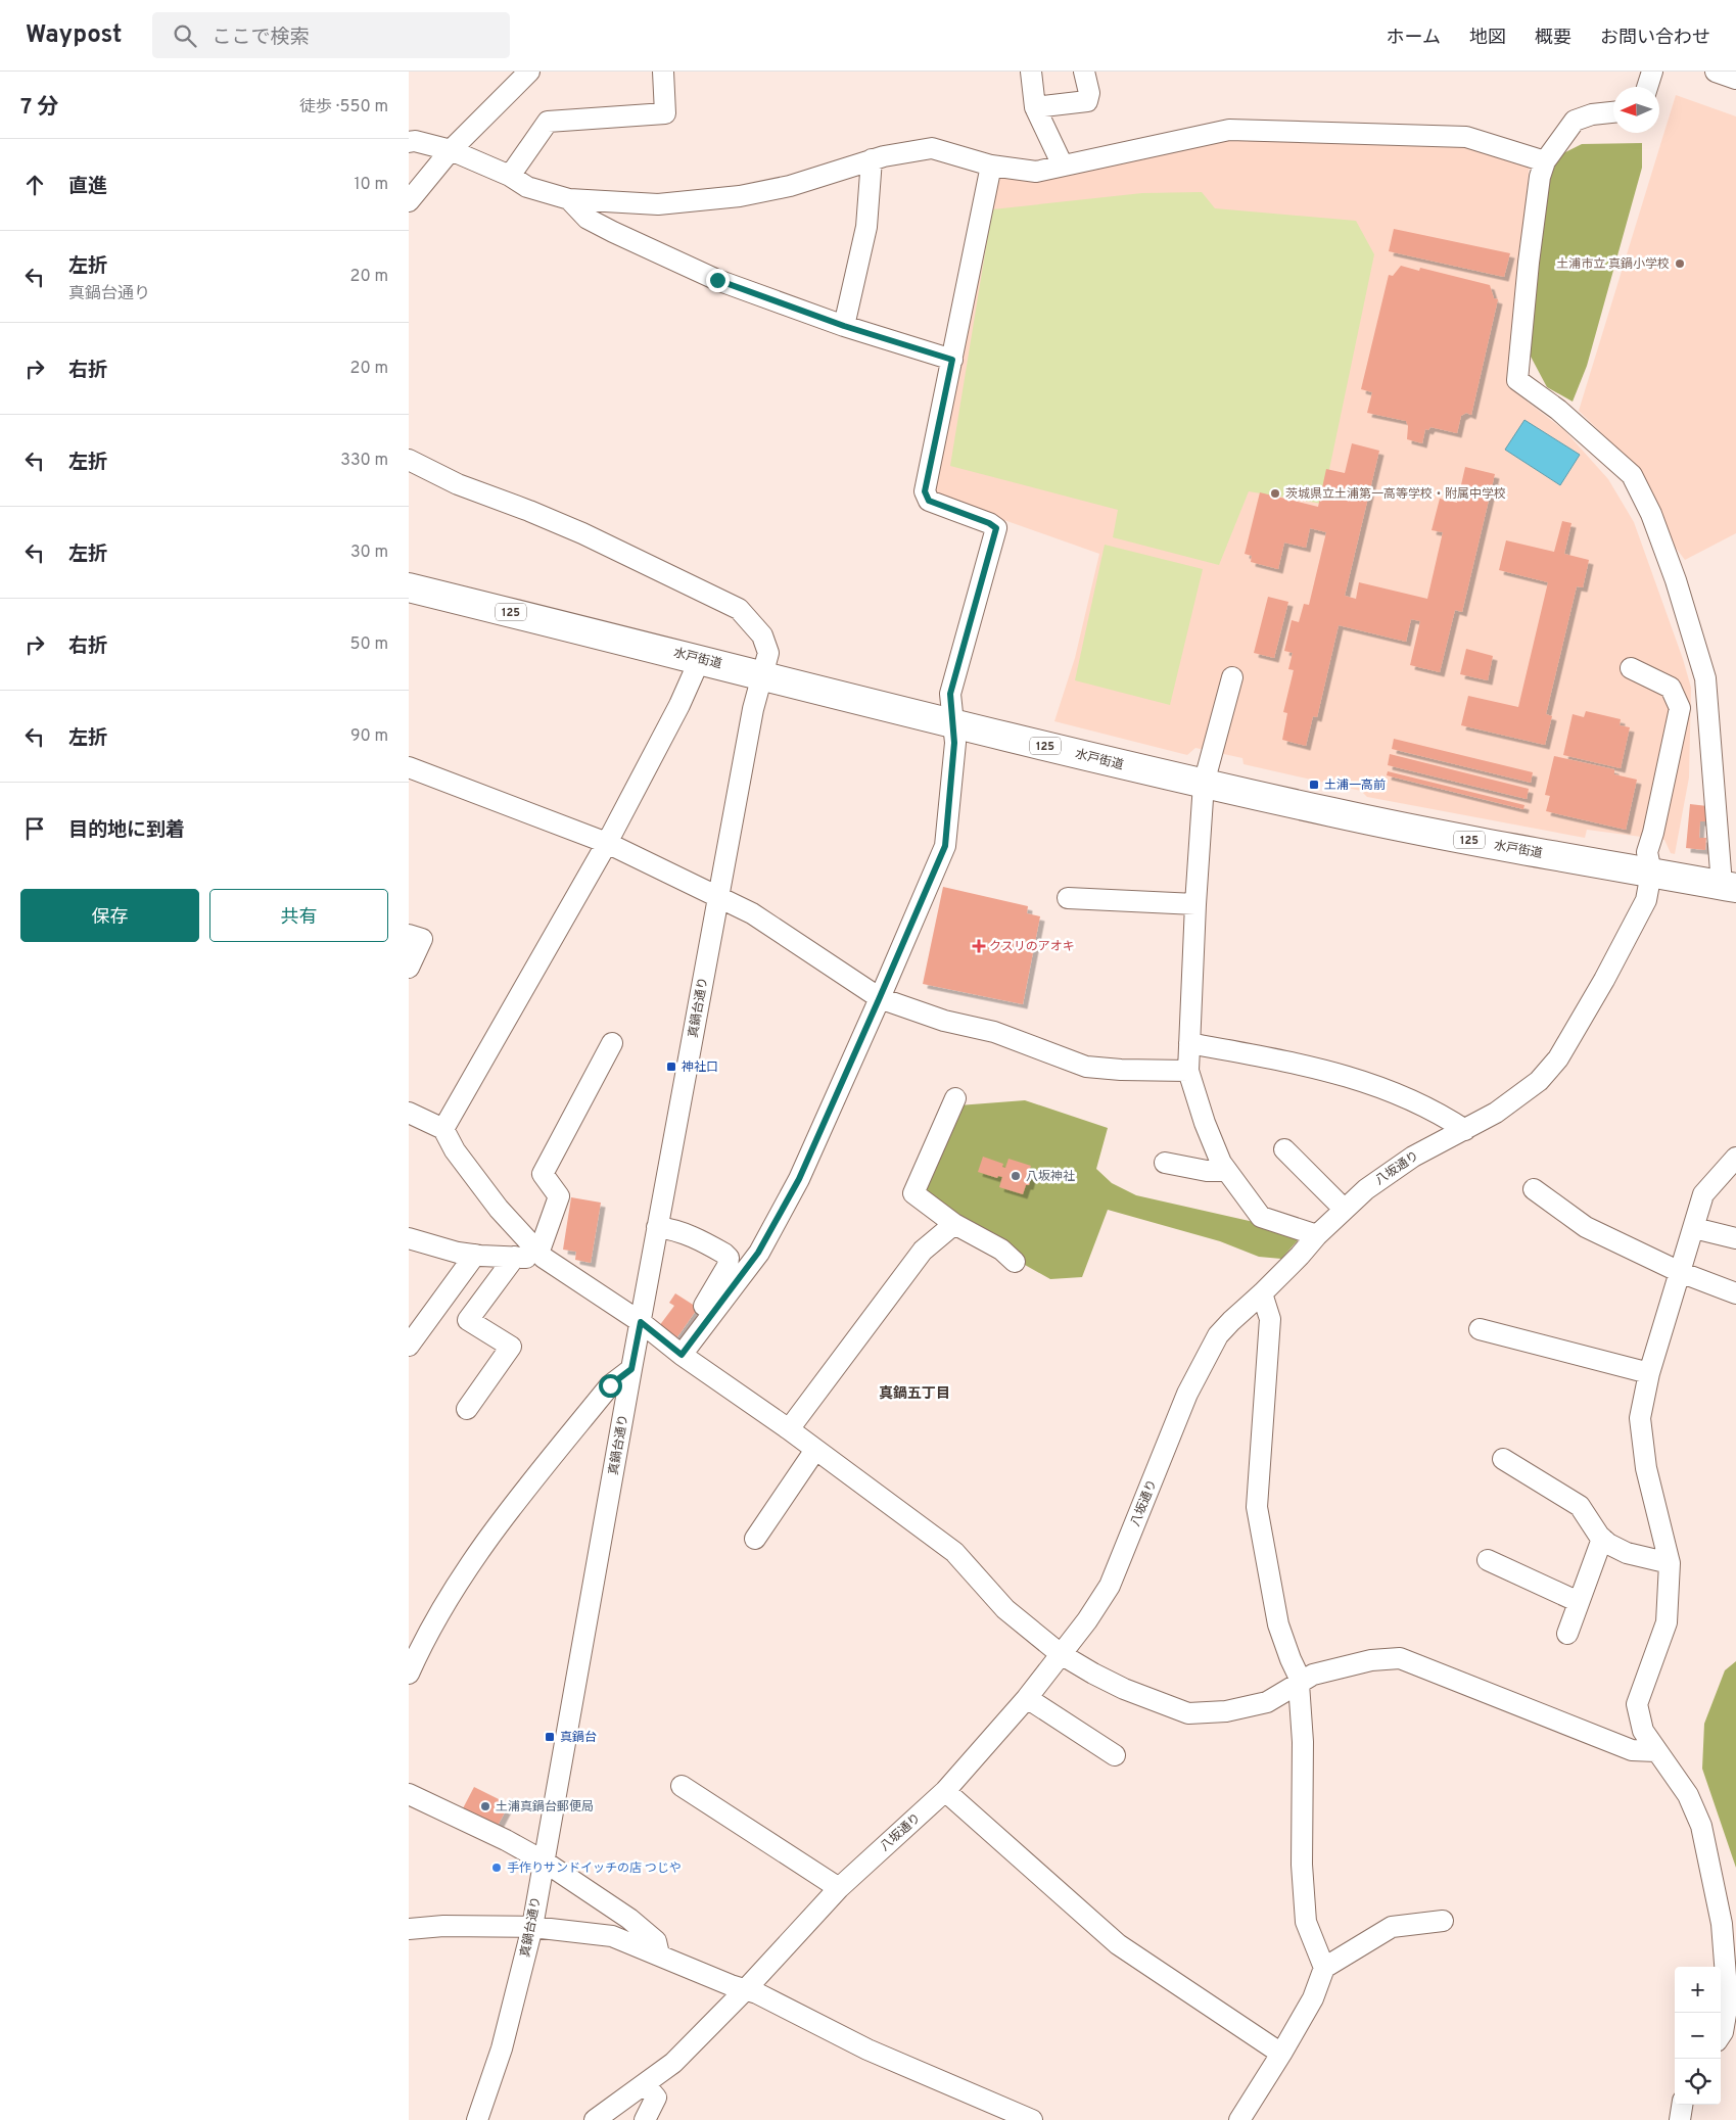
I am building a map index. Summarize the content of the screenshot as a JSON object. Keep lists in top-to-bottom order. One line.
{"streets":{"highway":["125","水戸街道"],"street":["真鍋台通り","八坂通り"]},"crossings":[["水戸街道","真鍋台通り"],["水戸街道","八坂通り"]],"districts":["真鍋五丁目"],"places":{"other":["土浦市立 真鍋小学校","茨城県立土浦第一高等学校・附属中学校","八坂神社","土浦真鍋台郵便局","手作りサンドイッチの店 つじや"],"transit":["土浦一高前","神社口","真鍋台"],"health":["クスリのアオキ"]},"north":"left","page":{"header":"Waypost","search":"ここで検索","nav":["ホーム","地図","概要","お問い合わせ"],"heading":["7 分","徒歩 · 550 m"],"list":[["直進","10 m"],["左折","真鍋台通り","20 m"],["右折","20 m"],["左折","330 m"],["左折","30 m"],["右折","50 m"],["左折","90 m"],"目的地に到着"],"buttons":["保存","共有"],"map_buttons":["+","−"]}}
